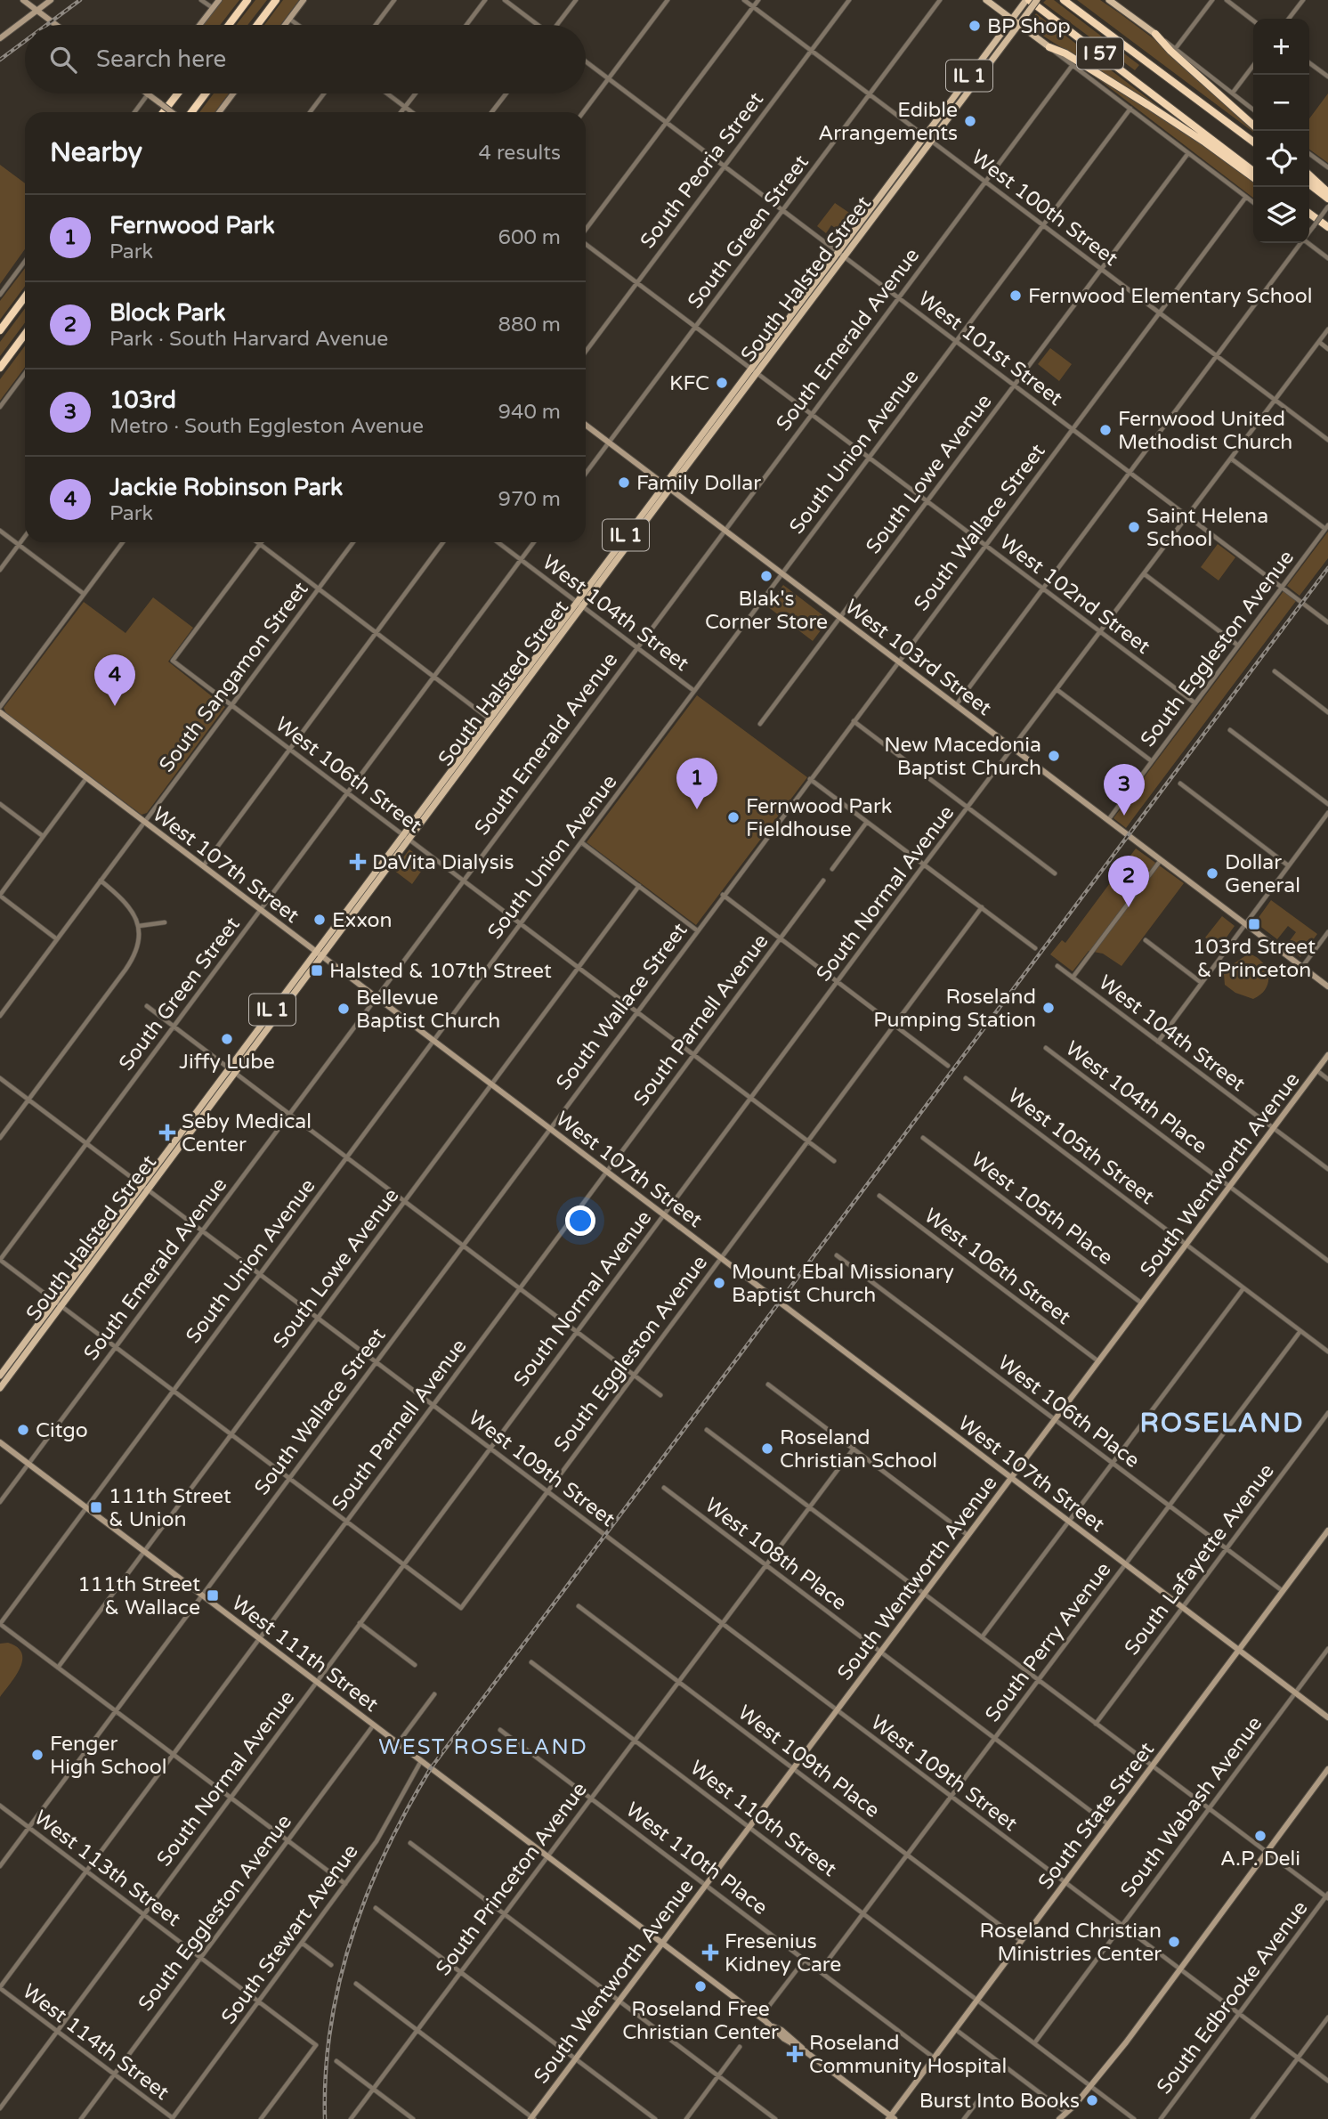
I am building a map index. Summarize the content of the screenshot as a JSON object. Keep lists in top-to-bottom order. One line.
{"streets":{"highway":["I 57"],"main road":["IL 1","South Halsted Street"],"street":["South Peoria Street","West 100th Street","South Green Street","South Emerald Avenue","West 101st Street","South Union Avenue","South Lowe Avenue","South Wallace Street","West 102nd Street","West 104th Street","South Eggleston Avenue","West 103rd Street","South Sangamon Street","West 106th Street","West 107th Street","South Normal Avenue","South Parnell Avenue","West 104th Place","West 105th Street","South Wentworth Avenue","West 105th Place","West 106th Place","West 109th Street","West 108th Place","South Lafayette Avenue","South Perry Avenue","West 111th Street","West 109th Place","South Wabash Avenue","South State Street","West 110th Street","West 110th Place","West 113th Street","South Princeton Avenue","South Stewart Avenue","South Edbrooke Avenue","West 114th Street"]},"crossings":[["I 57","South Halsted Street"],["South Peoria Street","West 100th Street"],["South Peoria Street","West 101st Street"],["South Peoria Street","West 102nd Street"],["West 100th Street","South Green Street"],["West 100th Street","South Halsted Street"],["West 100th Street","South Emerald Avenue"],["West 100th Street","South Union Avenue"],["West 100th Street","South Lowe Avenue"],["West 100th Street","South Wallace Street"],["West 100th Street","South Normal Avenue"],["South Green Street","West 101st Street"],["South Green Street","West 102nd Street"],["South Green Street","West 104th Street"],["South Green Street","West 103rd Street"],["South Green Street","West 106th Street"],["South Green Street","West 107th Street"],["South Green Street","West 109th Street"],["South Halsted Street","West 101st Street"],["South Halsted Street","West 102nd Street"],["South Halsted Street","West 104th Street"],["South Halsted Street","West 103rd Street"],["South Halsted Street","West 106th Street"],["South Halsted Street","West 107th Street"],["South Halsted Street","West 109th Street"],["South Emerald Avenue","West 101st Street"],["South Emerald Avenue","West 102nd Street"],["South Emerald Avenue","West 104th Street"],["South Emerald Avenue","West 103rd Street"],["South Emerald Avenue","West 106th Street"],["South Emerald Avenue","West 107th Street"],["South Emerald Avenue","West 109th Street"],["South Emerald Avenue","West 111th Street"],["West 101st Street","South Union Avenue"],["West 101st Street","South Lowe Avenue"],["West 101st Street","South Wallace Street"],["West 101st Street","South Eggleston Avenue"],["West 101st Street","South Normal Avenue"],["South Union Avenue","West 102nd Street"],["South Union Avenue","West 104th Street"],["South Union Avenue","West 103rd Street"],["South Union Avenue","West 106th Street"],["South Union Avenue","West 107th Street"],["South Union Avenue","West 109th Street"],["South Union Avenue","West 111th Street"],["South Lowe Avenue","West 102nd Street"],["South Lowe Avenue","West 103rd Street"],["South Lowe Avenue","West 106th Street"],["South Lowe Avenue","West 107th Street"],["South Lowe Avenue","West 109th Street"],["South Lowe Avenue","West 111th Street"],["South Wallace Street","West 102nd Street"],["South Wallace Street","West 103rd Street"],["South Wallace Street","West 106th Street"],["South Wallace Street","West 107th Street"],["South Wallace Street","West 109th Street"],["South Wallace Street","West 111th Street"],["South Wallace Street","West 113th Street"],["West 102nd Street","South Eggleston Avenue"],["West 102nd Street","South Normal Avenue"],["West 104th Street","South Wentworth Avenue"],["South Eggleston Avenue","West 103rd Street"],["South Eggleston Avenue","West 106th Street"],["South Eggleston Avenue","West 107th Street"],["South Eggleston Avenue","South Normal Avenue"],["South Eggleston Avenue","West 109th Street"],["South Eggleston Avenue","West 111th Street"],["South Eggleston Avenue","West 113th Street"],["South Eggleston Avenue","West 114th Street"],["West 103rd Street","South Normal Avenue"],["South Sangamon Street","West 106th Street"],["South Sangamon Street","West 107th Street"],["West 106th Street","South Normal Avenue"],["West 106th Street","South Parnell Avenue"],["West 106th Street","South Wentworth Avenue"],["West 107th Street","South Normal Avenue"],["West 107th Street","South Parnell Avenue"],["West 107th Street","South Wentworth Avenue"],["West 107th Street","South Lafayette Avenue"],["West 107th Street","South Perry Avenue"],["West 107th Street","South Wabash Avenue"],["West 107th Street","South State Street"],["South Normal Avenue","West 109th Street"],["South Normal Avenue","West 111th Street"],["South Normal Avenue","West 113th Street"],["South Normal Avenue","West 114th Street"],["South Parnell Avenue","West 109th Street"],["South Parnell Avenue","West 111th Street"],["South Parnell Avenue","West 113th Street"],["South Parnell Avenue","West 114th Street"],["West 104th Place","South Wentworth Avenue"],["West 105th Street","South Wentworth Avenue"],["West 105th Street","South Perry Avenue"],["South Wentworth Avenue","West 105th Place"],["South Wentworth Avenue","West 106th Place"],["South Wentworth Avenue","West 109th Street"],["South Wentworth Avenue","West 108th Place"],["South Wentworth Avenue","West 111th Street"],["South Wentworth Avenue","West 109th Place"],["South Wentworth Avenue","West 110th Street"],["South Wentworth Avenue","West 110th Place"],["West 106th Place","South Lafayette Avenue"],["West 106th Place","South Perry Avenue"],["West 106th Place","South State Street"],["West 109th Street","South Perry Avenue"],["West 109th Street","South Wabash Avenue"],["West 109th Street","South State Street"],["West 109th Street","South Princeton Avenue"],["West 109th Street","South Edbrooke Avenue"],["West 108th Place","South Perry Avenue"],["West 108th Place","South State Street"],["West 108th Place","South Princeton Avenue"],["South Perry Avenue","West 109th Place"],["South Perry Avenue","West 110th Street"],["South Perry Avenue","West 110th Place"],["West 111th Street","South State Street"],["West 111th Street","South Princeton Avenue"],["West 111th Street","South Stewart Avenue"],["West 109th Place","South State Street"],["West 109th Place","South Princeton Avenue"],["South Wabash Avenue","West 110th Street"],["South State Street","West 110th Street"],["South State Street","West 110th Place"],["West 110th Street","South Princeton Avenue"],["West 110th Place","South Princeton Avenue"],["West 113th Street","South Stewart Avenue"],["South Stewart Avenue","West 114th Street"]],"districts":["ROSELAND","WEST ROSELAND"],"places":{"other":["BP Shop","Edible Arrangements","Fernwood Elementary School","KFC","Fernwood United Methodist Church","Family Dollar","Saint Helena School","Blak's Corner Store","New Macedonia Baptist Church","Fernwood Park Fieldhouse","Dollar General","Exxon","Roseland Pumping Station","Bellevue Baptist Church","Jiffy Lube","Mount Ebal Missionary Baptist Church","Citgo","Roseland Christian School","Fenger High School","A.P. Deli","Roseland Christian Ministries Center","Roseland Free Christian Center","Burst Into Books"],"health":["DaVita Dialysis","Seby Medical Center","Fresenius Kidney Care","Roseland Community Hospital"],"transit":["103rd Street & Princeton","Halsted & 107th Street","111th Street & Union","111th Street & Wallace"]},"page":{"map_buttons":["+","−"],"search":"Search here","heading":["Nearby","4 results"],"list":[{"mark":"1","name":"Fernwood Park","note":"Park","value":"600 m"},{"mark":"2","name":"Block Park","note":"Park · South Harvard Avenue","value":"880 m"},{"mark":"3","name":"103rd","note":"Metro · South Eggleston Avenue","value":"940 m"},{"mark":"4","name":"Jackie Robinson Park","note":"Park","value":"970 m"}],"pins":["4","1","3","2"]}}
